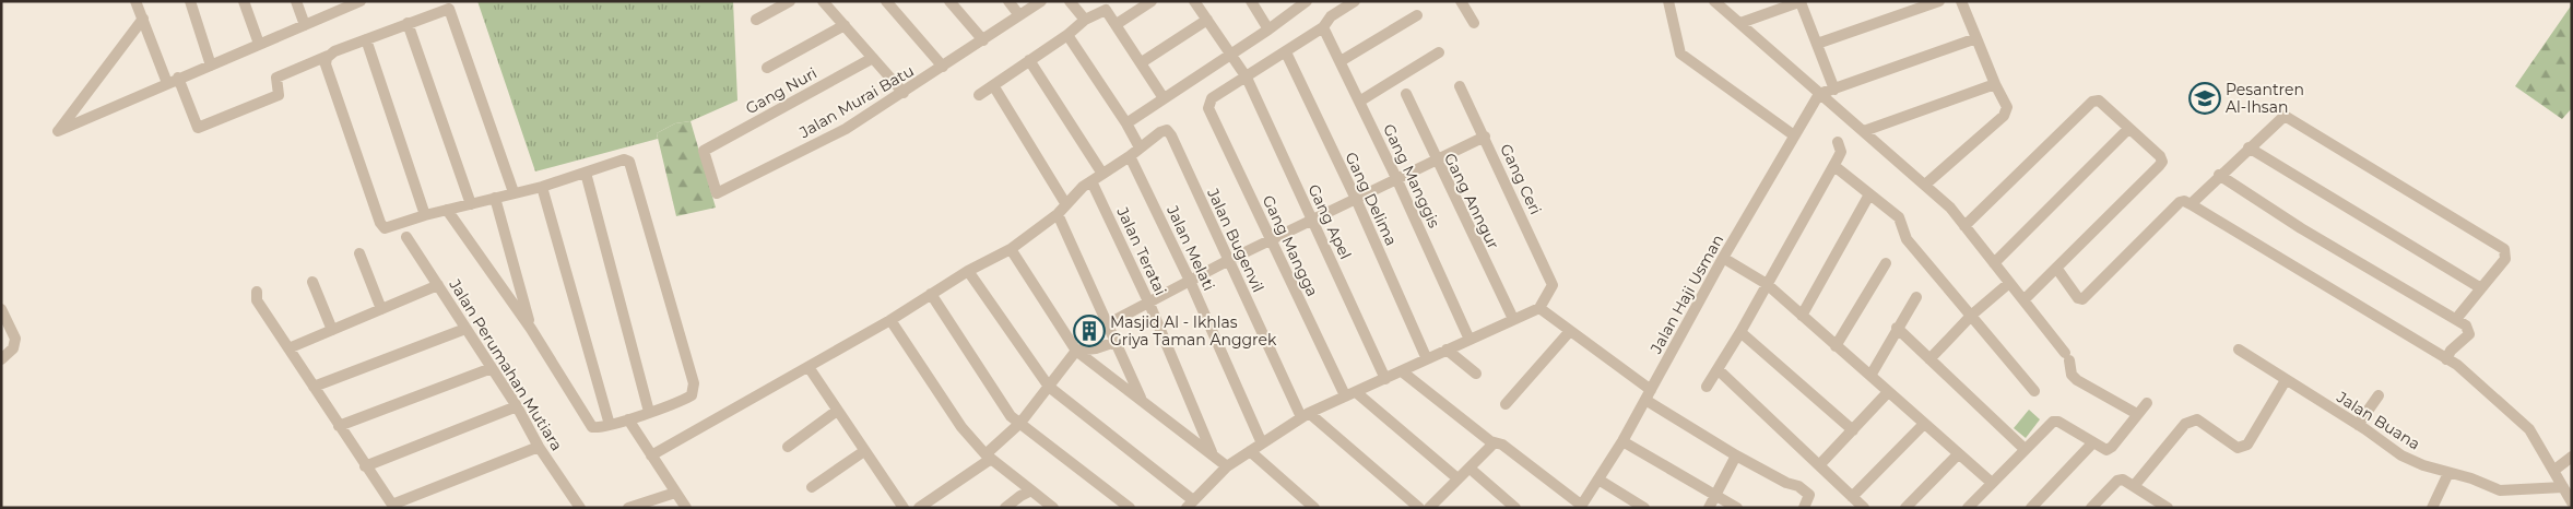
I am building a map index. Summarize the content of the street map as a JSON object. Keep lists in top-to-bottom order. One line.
{"streets":{"street":["Gang Nuri","Jalan Murai Batu","Gang Manggis","Gang Ceri","Gang Delima","Gang Anngur","Gang Apel","Jalan Bugenvil","Gang Mangga","Jalan Melati","Jalan Teratai","Jalan Haji Usman","Jalan Perumahan Mutiara","Jalan Buana"]},"crossings":[["Gang Nuri","Jalan Murai Batu"],["Gang Apel","Gang Mangga"]],"places":{"school or university":["Pesantren Al-Ihsan"],"building":["Masjid Al - Ikhlas Griya Taman Anggrek"]}}
